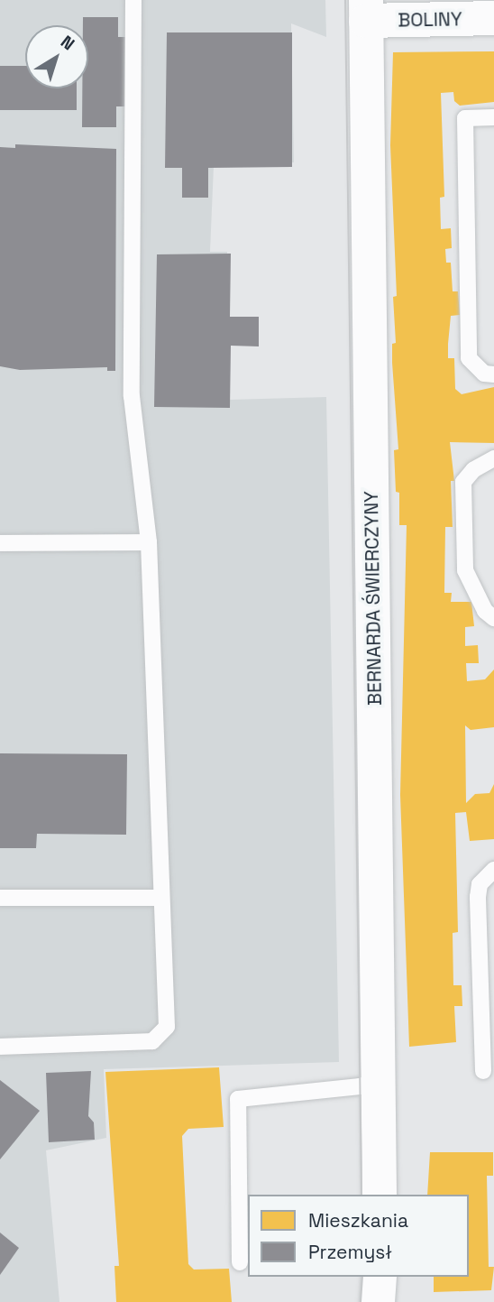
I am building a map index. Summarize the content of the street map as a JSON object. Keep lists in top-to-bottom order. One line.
{"streets":{"street":["BOLINY","BERNARDA ŚWIERCZYNY"]},"crossings":[["BOLINY","BERNARDA ŚWIERCZYNY"]],"legend":["Mieszkania","Przemysł"],"north":"top right"}
